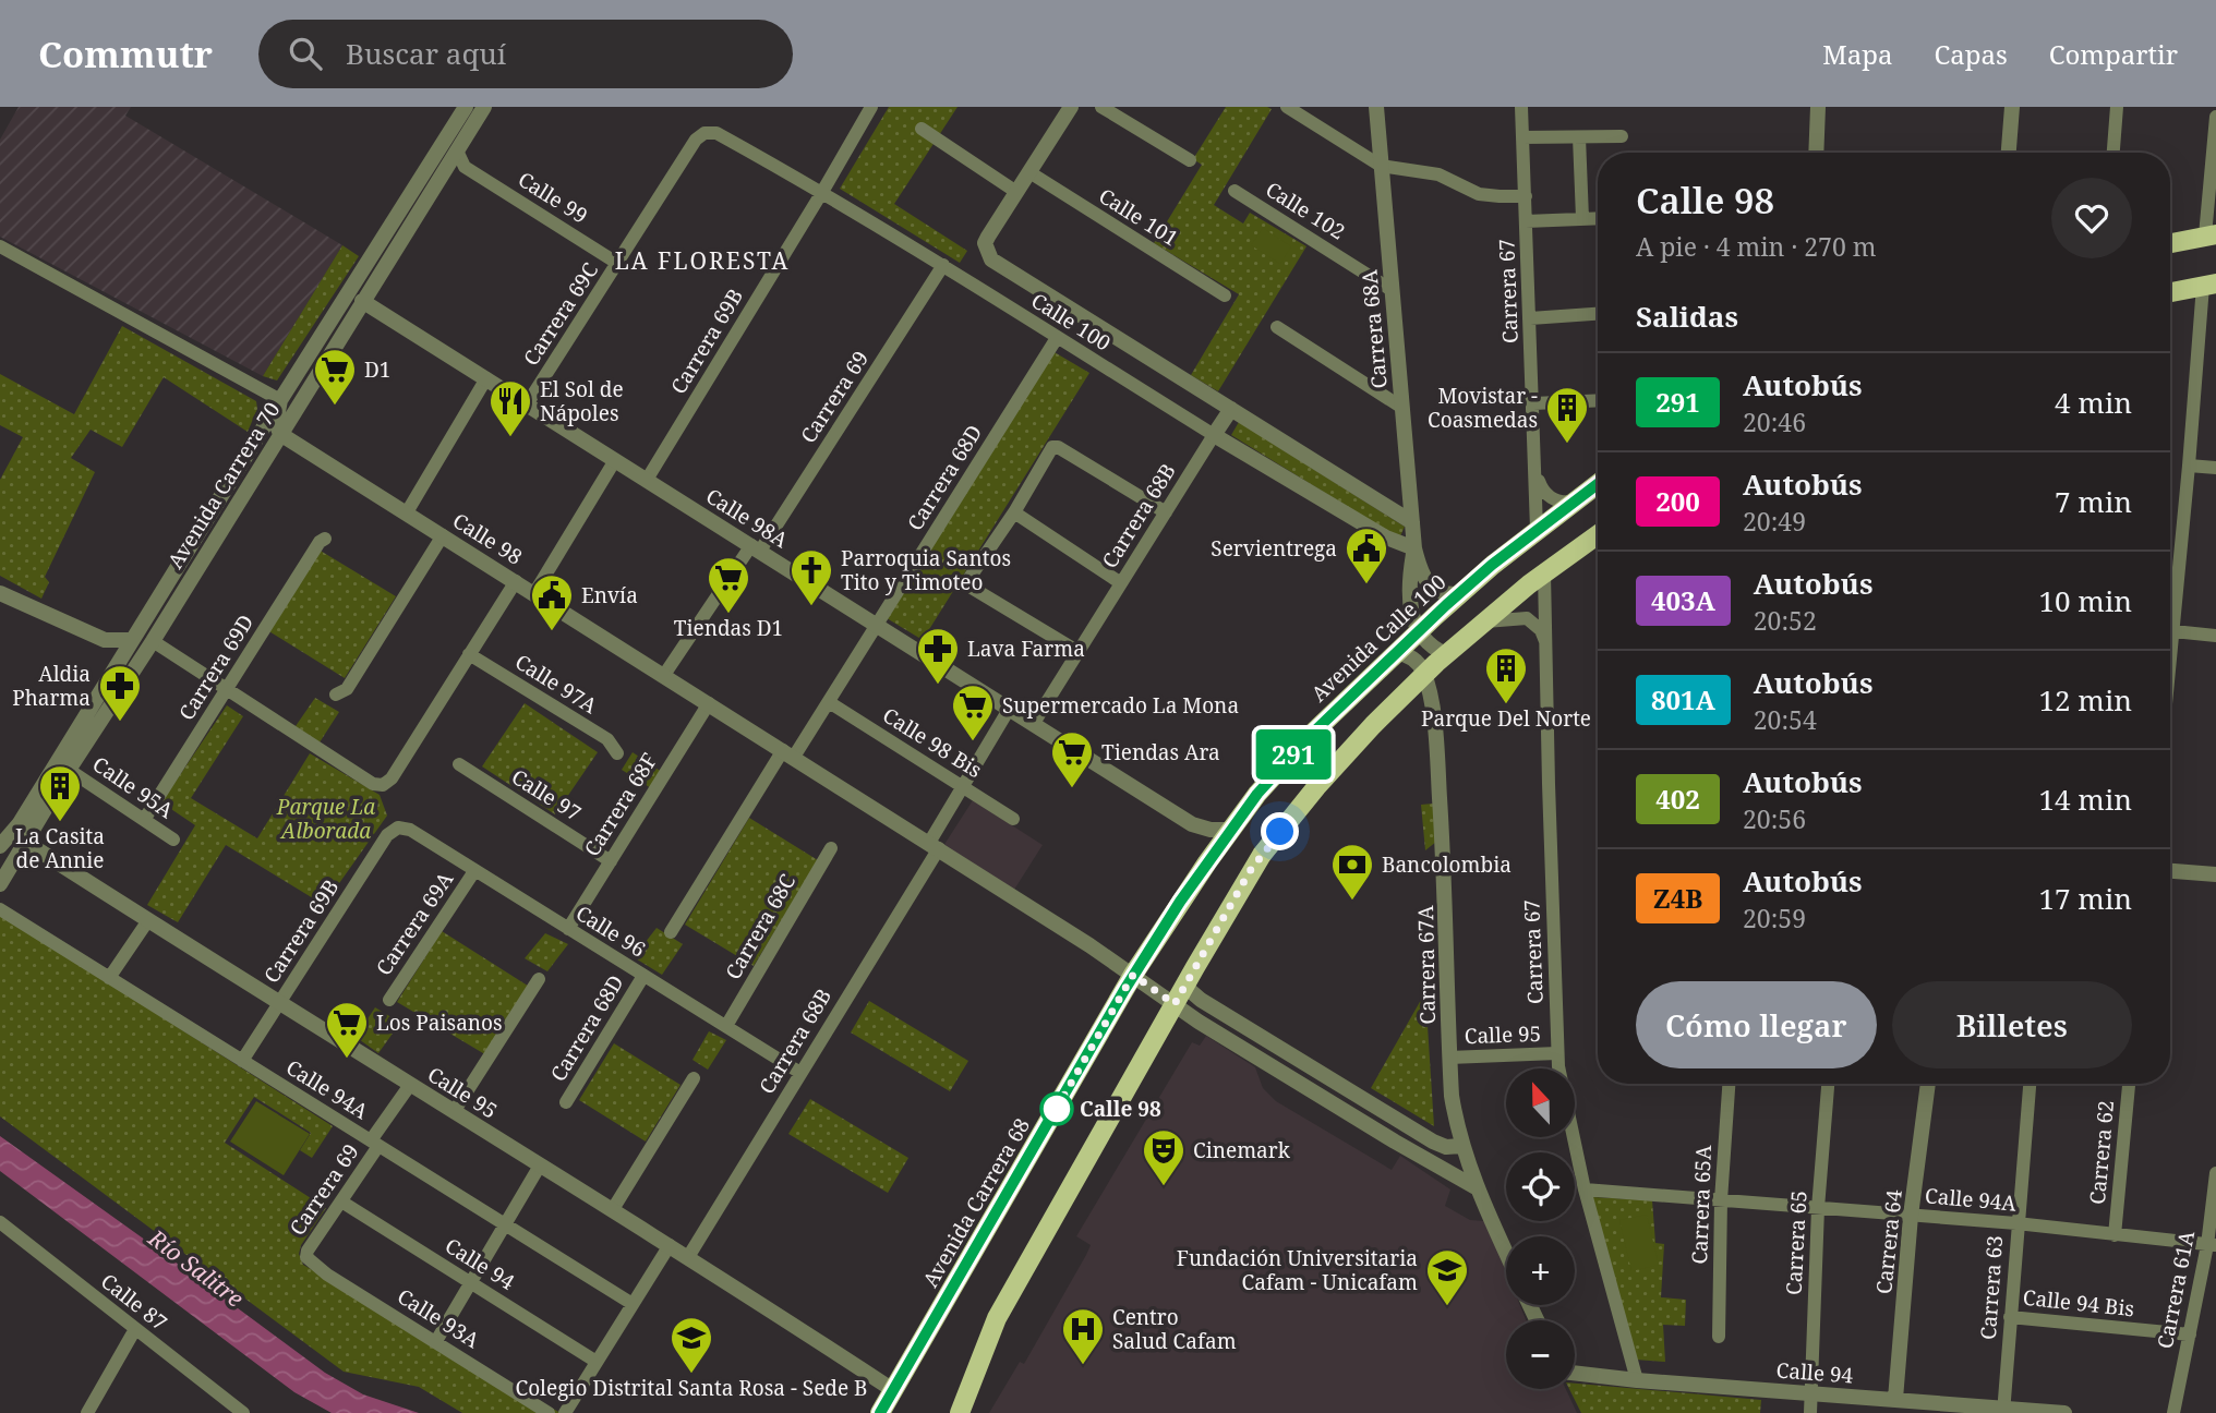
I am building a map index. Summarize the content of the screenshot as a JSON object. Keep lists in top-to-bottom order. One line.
{"streets":{"main road":["Avenida Calle 100","Avenida Carrera 68"],"street":["Calle 99","Calle 102","Calle 101","Carrera 67","Carrera 69C","Calle 100","Carrera 68A","Carrera 69B","Carrera 69","Carrera 68D","Avenida Carrera 70","Carrera 68B","Calle 98A","Calle 98","Carrera 69D","Calle 97A","Calle 98 Bis","Calle 95A","Calle 97","Carrera 68F","Carrera 69A","Carrera 68C","Calle 96","Carrera 67A","Calle 95","Calle 94A","Carrera 62","Carrera 65A","Carrera 64","Carrera 65","Calle 94","Carrera 63","Carrera 61A","Calle 87","Calle 94 Bis","Calle 93A"]},"crossings":[["Calle 99","Carrera 69C"],["Calle 102","Carrera 68A"],["Carrera 67","Avenida Calle 100"],["Carrera 67","Calle 95"],["Carrera 67","Calle 94A"],["Carrera 67","Calle 94"],["Carrera 69C","Calle 100"],["Carrera 69C","Calle 98A"],["Calle 100","Carrera 68A"],["Calle 100","Carrera 69B"],["Calle 100","Carrera 69"],["Calle 100","Carrera 68D"],["Calle 100","Carrera 68B"],["Carrera 68A","Avenida Calle 100"],["Carrera 69B","Calle 98A"],["Carrera 69B","Calle 96"],["Carrera 69B","Calle 95"],["Carrera 69B","Calle 94A"],["Carrera 69","Calle 98A"],["Carrera 69","Calle 98"],["Carrera 69","Calle 95"],["Carrera 69","Calle 94A"],["Carrera 69","Calle 94"],["Carrera 69","Calle 93A"],["Carrera 68D","Calle 98A"],["Carrera 68D","Calle 98"],["Carrera 68D","Calle 98 Bis"],["Carrera 68D","Calle 96"],["Avenida Carrera 70","Calle 98A"],["Avenida Carrera 70","Calle 98"],["Avenida Carrera 70","Calle 95A"],["Avenida Carrera 70","Calle 95"],["Carrera 68B","Calle 98A"],["Carrera 68B","Calle 98"],["Carrera 68B","Calle 98 Bis"],["Carrera 68B","Calle 96"],["Carrera 68B","Calle 95"],["Calle 98A","Avenida Calle 100"],["Calle 98","Avenida Calle 100"],["Calle 98","Carrera 68F"],["Calle 98","Carrera 67A"],["Calle 98","Avenida Carrera 68"],["Avenida Calle 100","Avenida Carrera 68"],["Carrera 69D","Calle 95A"],["Calle 97","Carrera 68F"],["Carrera 68F","Calle 96"],["Carrera 69A","Calle 96"],["Carrera 68C","Calle 96"],["Carrera 67A","Calle 95"],["Calle 95","Avenida Carrera 68"],["Calle 94A","Carrera 62"],["Calle 94A","Carrera 65A"],["Calle 94A","Carrera 64"],["Calle 94A","Carrera 65"],["Calle 94A","Carrera 63"],["Calle 94A","Carrera 61A"],["Carrera 64","Calle 94"],["Carrera 65","Calle 94"],["Calle 94","Carrera 63"],["Carrera 63","Calle 94 Bis"],["Carrera 61A","Calle 94 Bis"]],"districts":["LA FLORESTA"],"water":["Río Salitre"],"parks":["Parque La Alborada"],"places":{"supermarket":["D1","Tiendas D1","Supermercado La Mona","Tiendas Ara","Los Paisanos"],"restaurant":["El Sol de Nápoles"],"building":["Movistar - Coasmedas","Parque Del Norte","La Casita de Annie"],"public building":["Servientrega","Envía"],"church":["Parroquia Santos Tito y Timoteo"],"pharmacy":["Lava Farma","Aldia Pharma"],"bank":["Bancolombia"],"other":["Calle 98"],"theatre":["Cinemark"],"school or university":["Fundación Universitaria Cafam - Unicafam","Colegio Distrital Santa Rosa - Sede B"],"hospital":["Centro Salud Cafam"]},"lines":["bus line 291"],"north":"top","page":{"header":"Commutr","search":"Buscar aquí","nav":["Mapa","Capas","Compartir"],"on_map":"291","heading":[["Calle 98","A pie · 4 min · 270 m"],"Salidas"],"list":[{"mark":"291","name":"Autobús","note":"20:46","value":"4 min"},{"mark":"200","name":"Autobús","note":"20:49","value":"7 min"},{"mark":"403A","name":"Autobús","note":"20:52","value":"10 min"},{"mark":"801A","name":"Autobús","note":"20:54","value":"12 min"},{"mark":"402","name":"Autobús","note":"20:56","value":"14 min"},{"mark":"Z4B","name":"Autobús","note":"20:59","value":"17 min"}],"buttons":["Cómo llegar","Billetes"],"map_buttons":["+","−"]}}
